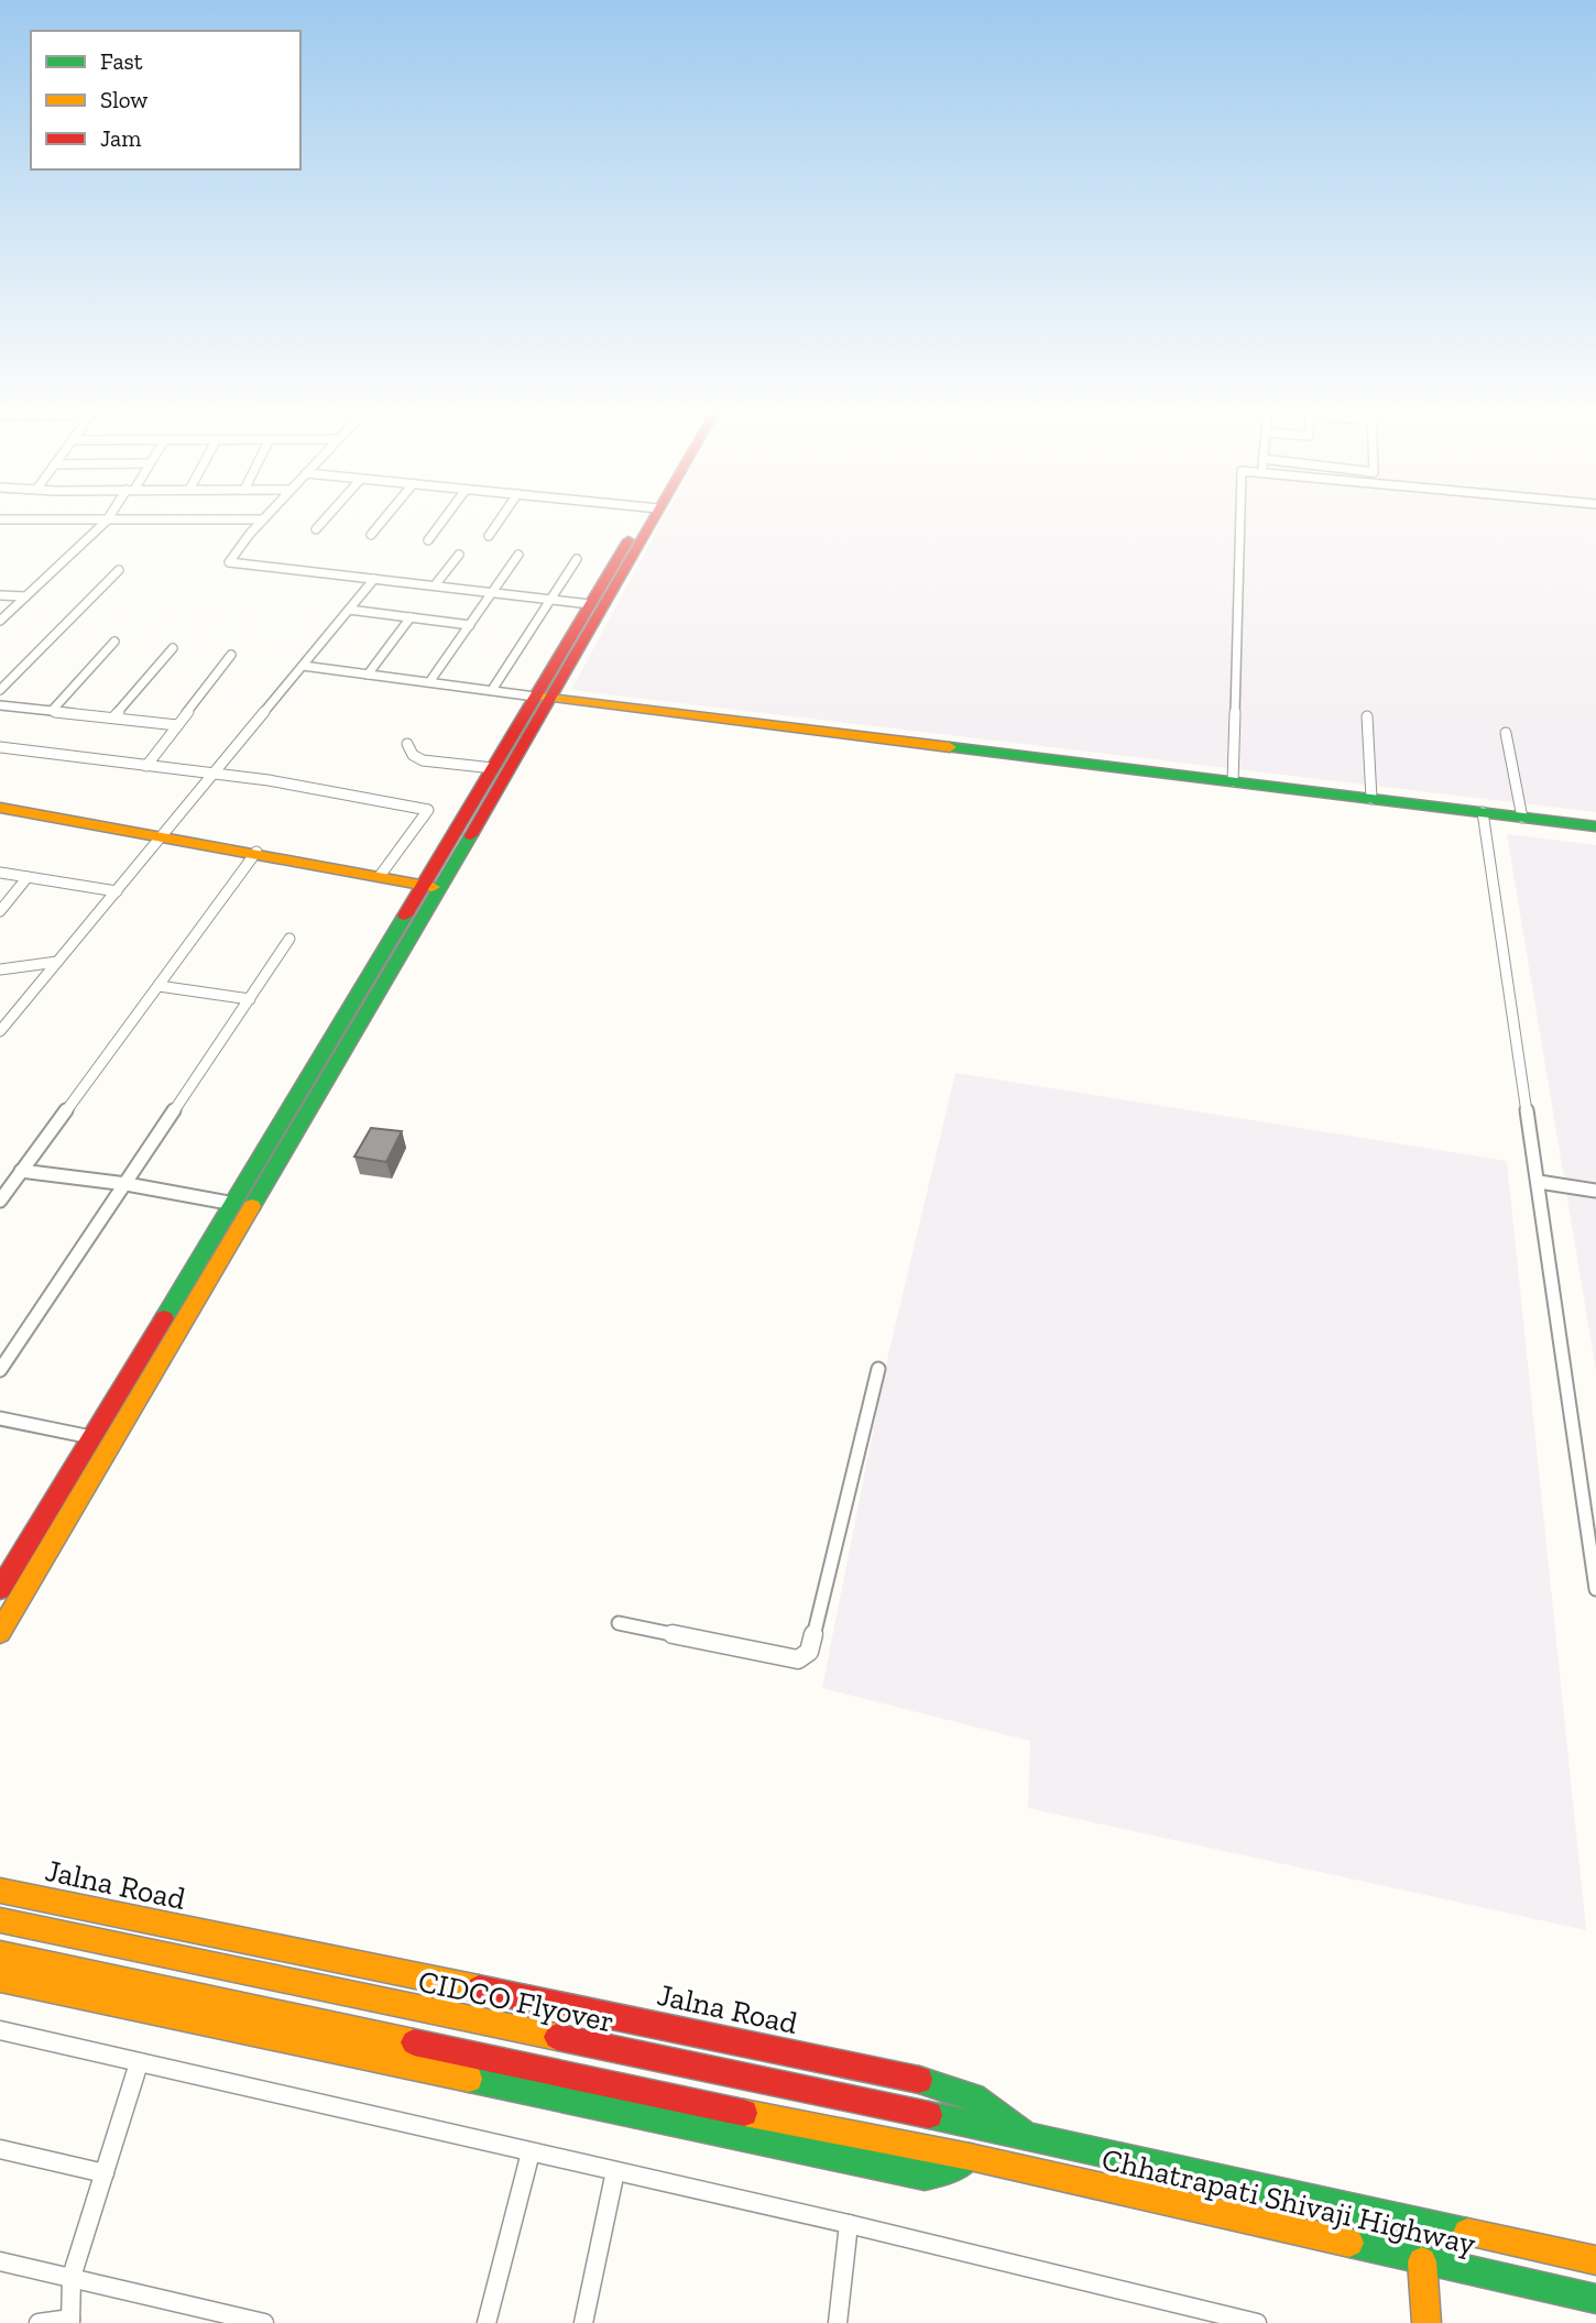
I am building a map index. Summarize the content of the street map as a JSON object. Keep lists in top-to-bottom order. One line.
{"streets":{"main road":["Jalna Road","CIDCO Flyover","Chhatrapati Shivaji Highway"]},"crossings":[["Jalna Road","CIDCO Flyover"],["Jalna Road","Chhatrapati Shivaji Highway"],["CIDCO Flyover","Chhatrapati Shivaji Highway"]],"legend":["Fast","Slow","Jam"]}
